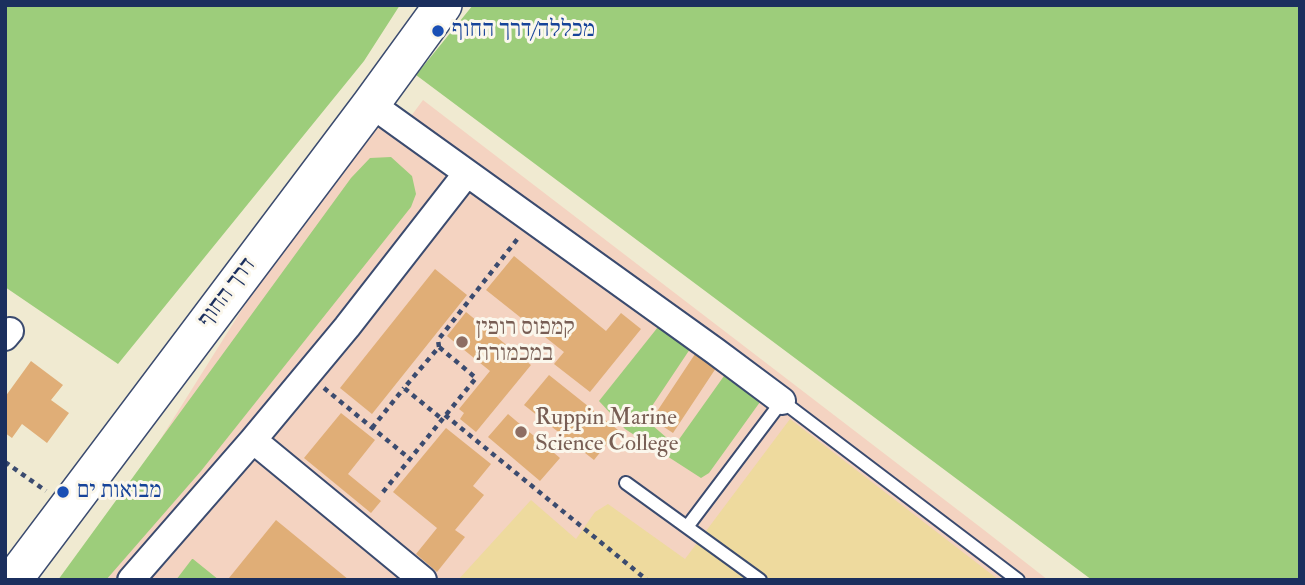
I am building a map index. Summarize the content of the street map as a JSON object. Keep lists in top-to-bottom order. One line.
{"streets":{"main road":["דרך החוף"]},"places":["מכללה/דרך החוף","קמפוס רופין במכמורת","Ruppin Marine Science College","מבואות ים"]}
